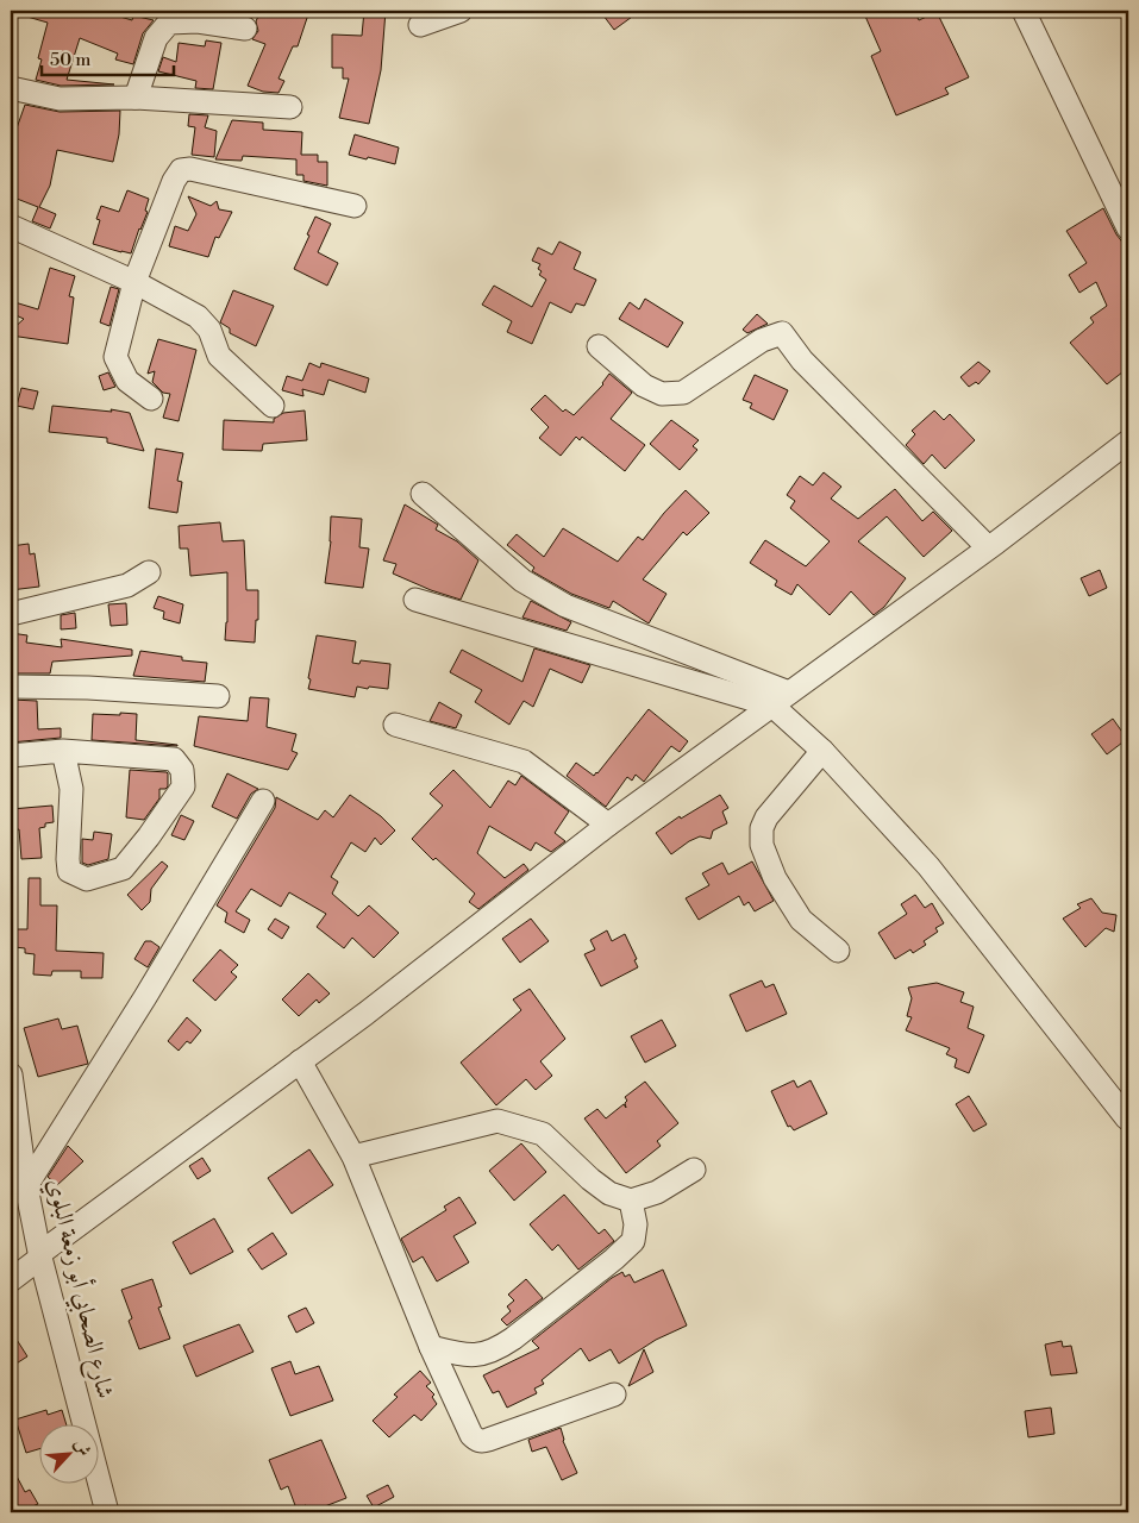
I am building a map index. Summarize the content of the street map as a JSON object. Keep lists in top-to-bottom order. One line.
{"streets":{"street":["شارع الصحابي أبو زمعة البلوي"]},"scale_bar":"50 m","north":"top right"}
